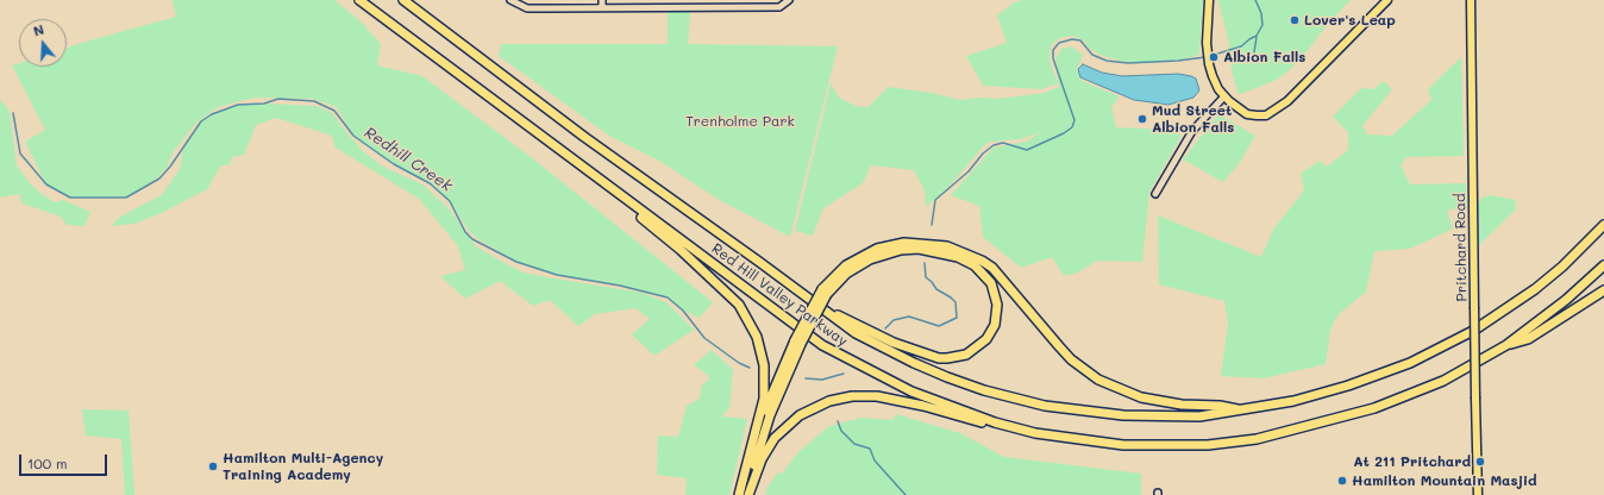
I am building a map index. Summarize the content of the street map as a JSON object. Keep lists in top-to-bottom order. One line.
{"streets":{"highway":["Red Hill Valley Parkway"],"main road":["Pritchard Road"]},"water":["Redhill Creek"],"parks":["Trenholme Park"],"places":["Lover's Leap","Albion Falls","Mud Street Albion Falls","At 211 Pritchard","Hamilton Multi-Agency Training Academy","Hamilton Mountain Masjid"],"scale_bar":"100 m","north":"top"}
